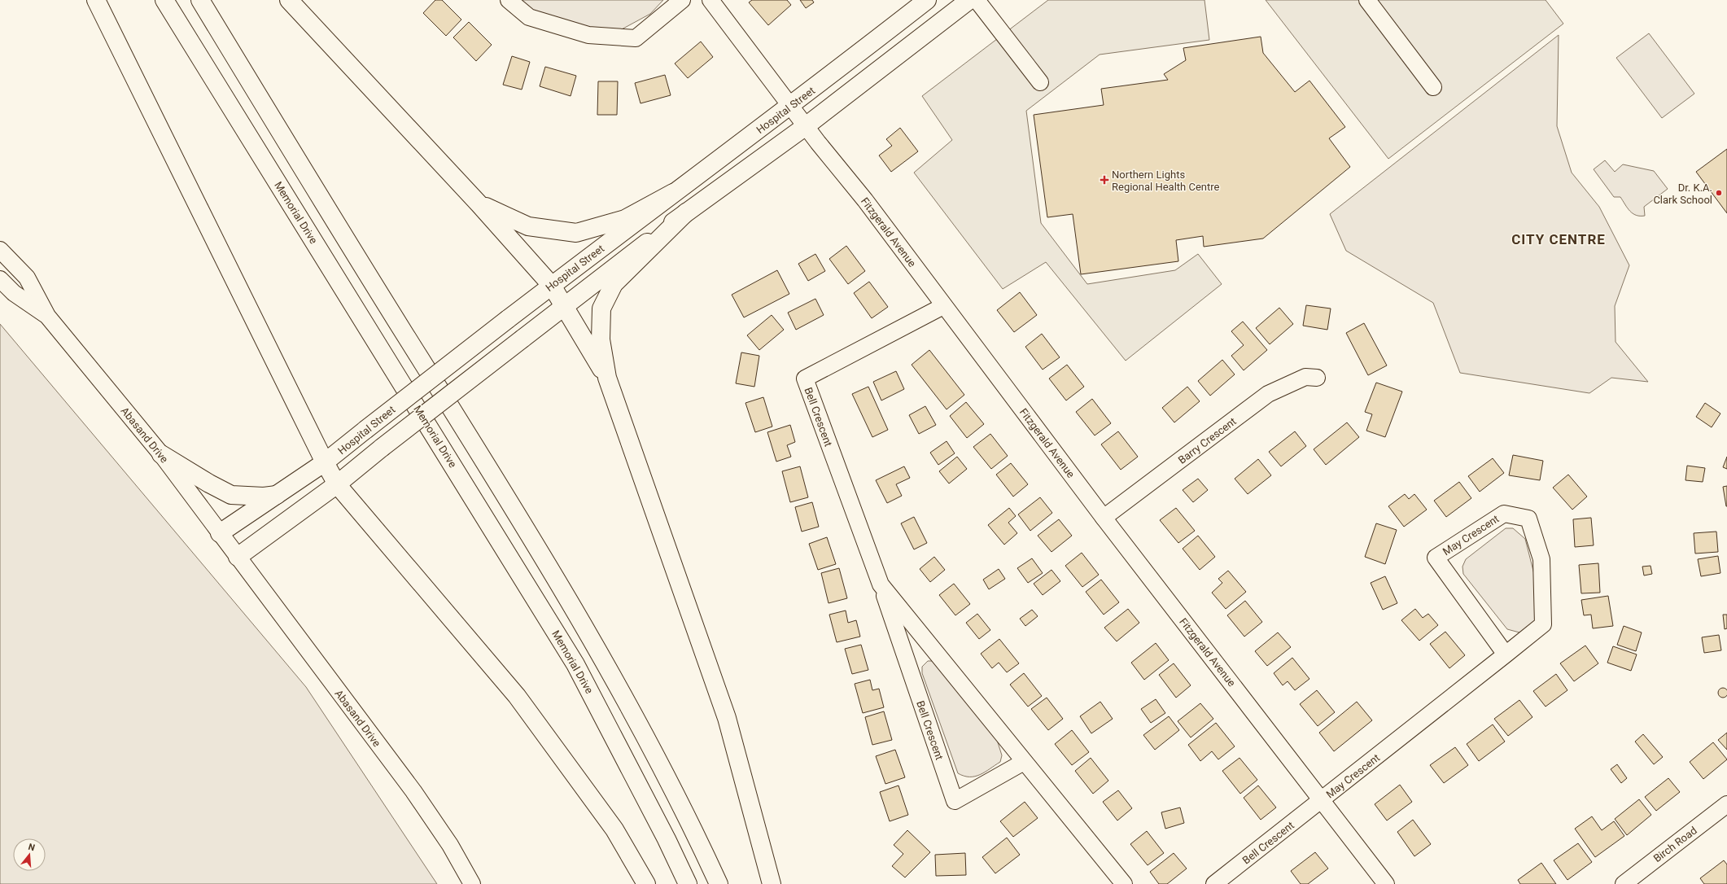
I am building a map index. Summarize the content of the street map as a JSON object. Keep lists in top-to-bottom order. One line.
{"streets":{"main road":["Hospital Street","Memorial Drive"],"street":["Fitzgerald Avenue","Bell Crescent","Abasand Drive","Barry Crescent","May Crescent","Birch Road"]},"crossings":[["Hospital Street","Fitzgerald Avenue"],["Hospital Street","Abasand Drive"],["Fitzgerald Avenue","Bell Crescent"],["Fitzgerald Avenue","Barry Crescent"],["Fitzgerald Avenue","May Crescent"],["Bell Crescent","May Crescent"]],"districts":["CITY CENTRE"],"places":{"health":["Northern Lights Regional Health Centre"],"other":["Dr. K.A. Clark School"]},"north":"top"}
